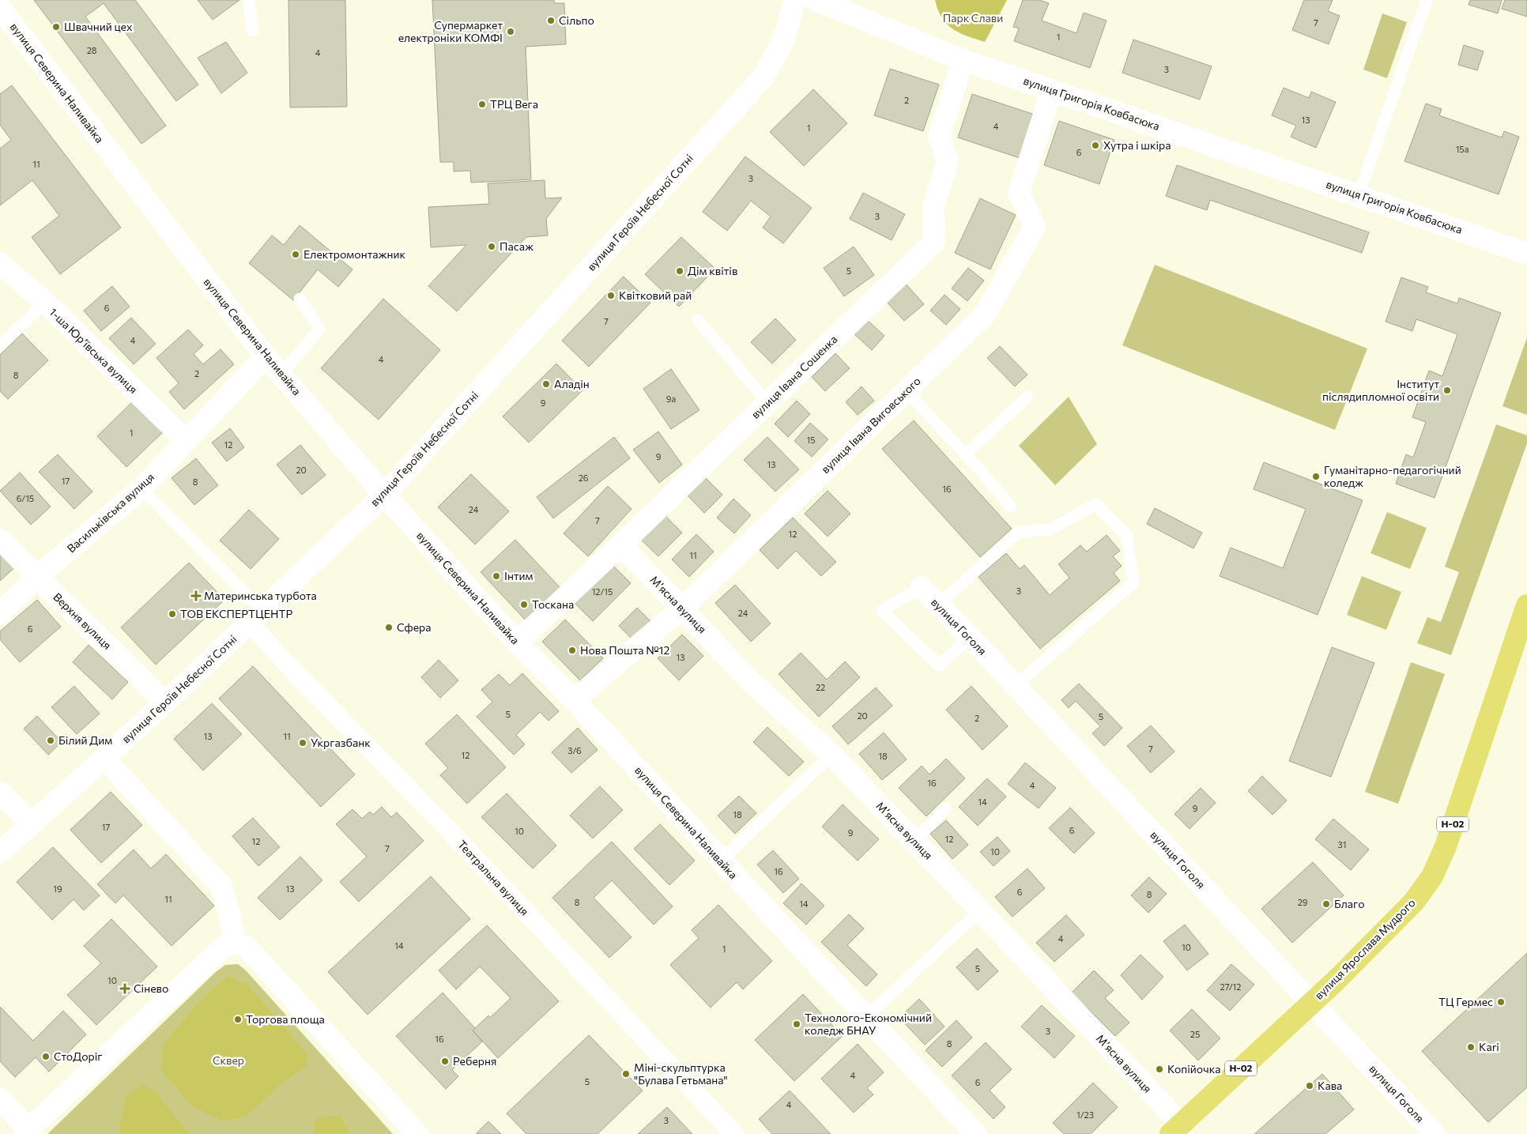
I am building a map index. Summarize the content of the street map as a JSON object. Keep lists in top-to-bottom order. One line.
{"streets":{"main road":["Н-02","вулиця Ярослава Мудрого"],"street":["вулиця Северина Наливайка","вулиця Григорія Ковбасюка","вулиця Героїв Небесної Сотні","1-ша Юрʼївська вулиця","вулиця Івана Сошенка","вулиця Івана Виговського","Васильківська вулиця","Мʼясна вулиця","Верхня вулиця","вулиця Гоголя","Театральна вулиця"]},"crossings":[["вулиця Северина Наливайка","вулиця Героїв Небесної Сотні"],["вулиця Северина Наливайка","вулиця Івана Сошенка"],["вулиця Северина Наливайка","вулиця Івана Виговського"],["вулиця Северина Наливайка","Васильківська вулиця"],["вулиця Григорія Ковбасюка","вулиця Івана Сошенка"],["вулиця Григорія Ковбасюка","вулиця Івана Виговського"],["вулиця Героїв Небесної Сотні","Верхня вулиця"],["вулиця Героїв Небесної Сотні","Театральна вулиця"],["1-ша Юрʼївська вулиця","Васильківська вулиця"],["вулиця Івана Сошенка","Мʼясна вулиця"],["вулиця Івана Виговського","Мʼясна вулиця"],["Васильківська вулиця","Верхня вулиця"],["Мʼясна вулиця","вулиця Ярослава Мудрого"],["вулиця Гоголя","вулиця Ярослава Мудрого"]],"parks":["Парк Слави","Сквер"],"places":{"other":["Сільпо","Швачний цех","Супермаркет електроніки КОМФІ","ТРЦ Вега","Хутра і шкіра","Пасаж","Електромонтажник","Дім квітів","Квітковий рай","Аладін","Інститут післядипломної освіти","Гуманітарно-педагогічний коледж","Інтим","Тоскана","ТОВ ЕКСПЕРТЦЕНТР","Сфера","Нова Пошта №12","Білий Дим","Укргазбанк","Благо","ТЦ Гермес","Торгова площа","Технолого-Економічний коледж БНАУ","Kari","СтоДоріг","Реберня","Копійочка","Міні-скульптурка \"Булава Гетьмана\"","Кава"],"health":["Материнська турбота","Сінево"]},"house_numbers":["7","1","28","4","3","2","13","4","1","15а","6","11","3","3","5","6","7","4","4","2","8","9а","9","1","15","12","9","13","20","26","17","8","16","6/15","24","7","12","11","3","12/15","24","6","13","22","5","20","5","2","13","11","7","3/6","12","18","16","4","14","9","18","17","6","10","9","12","12","31","7","10","16","19","13","6","8","11","8","29","14","4","14","10","1","5","10","27/12","3","25","16","8","4","5","6","4","1/23","3"]}
